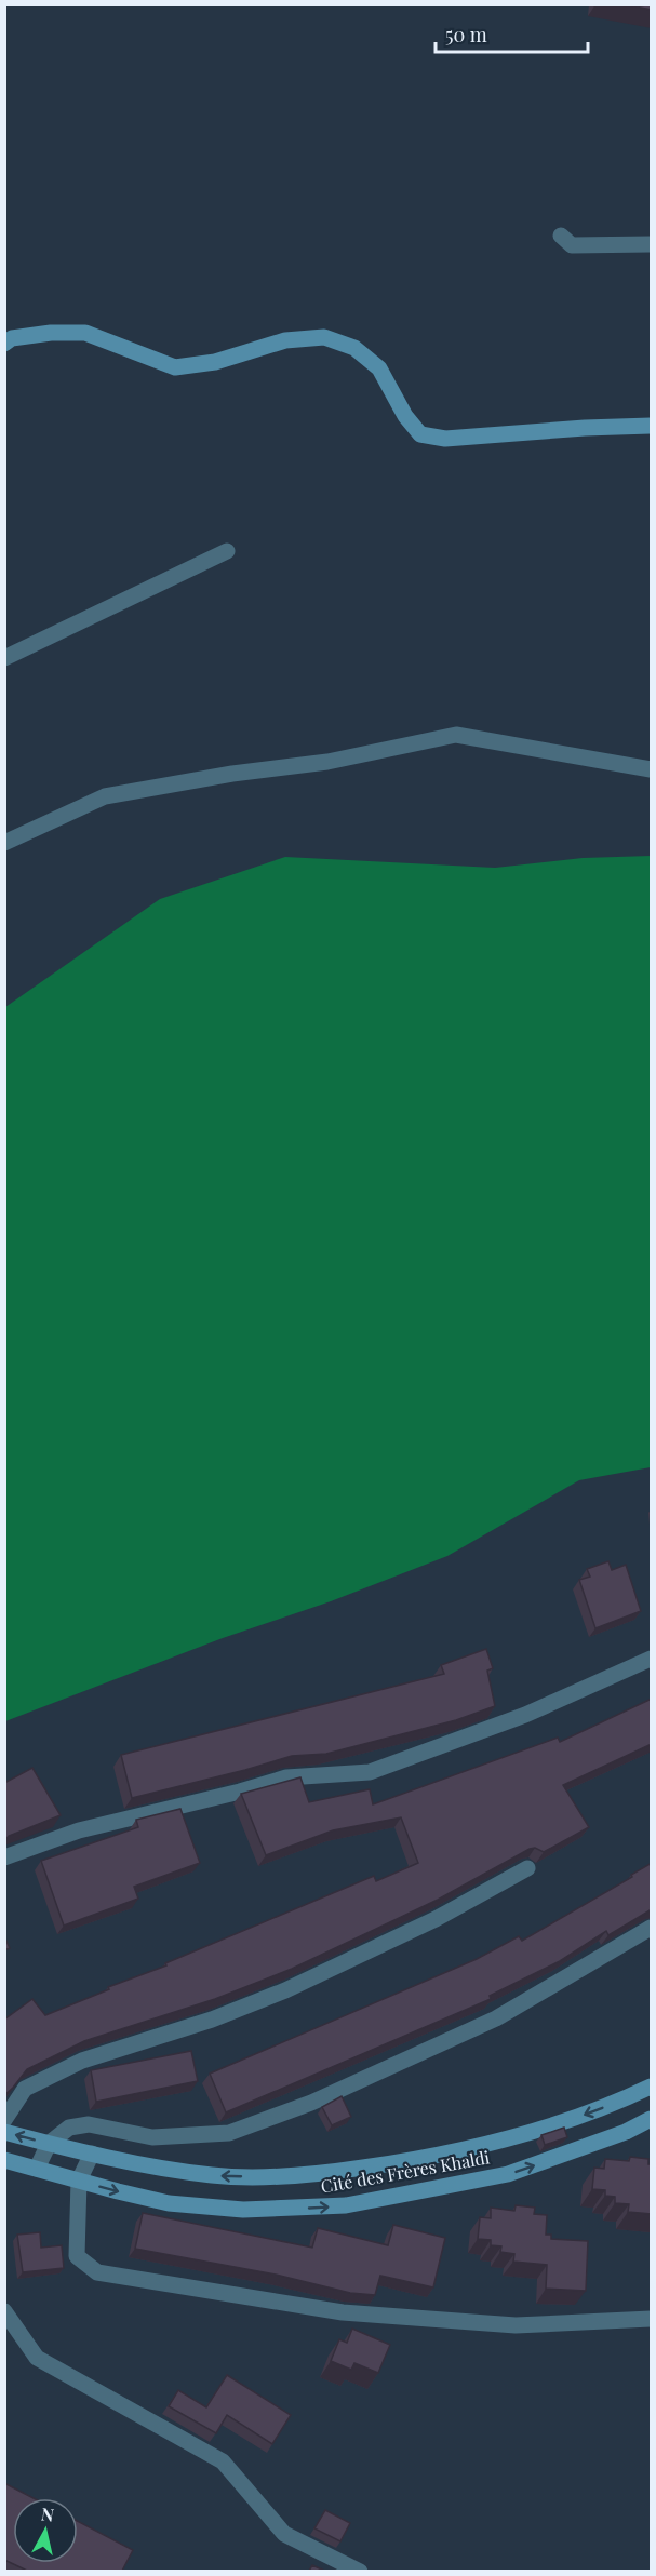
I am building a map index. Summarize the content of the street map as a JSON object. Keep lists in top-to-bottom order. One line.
{"streets":{"main road":["Cité des Frères Khaldi"]},"scale_bar":"50 m","north":"top"}
